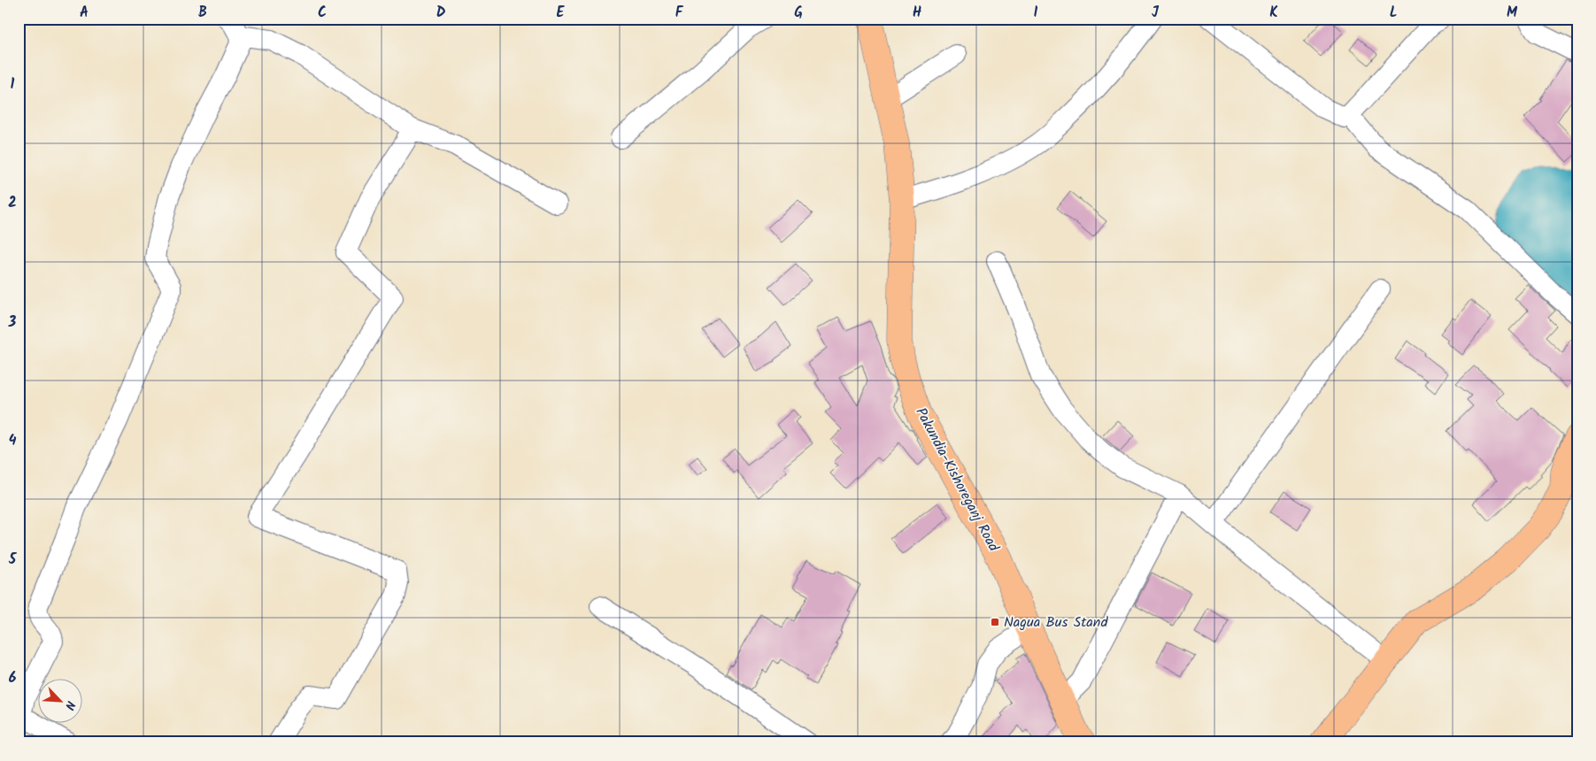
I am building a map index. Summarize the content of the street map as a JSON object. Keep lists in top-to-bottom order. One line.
{"streets":{"main road":["Pakundia-Kishoreganj Road"]},"places":{"transit":["Nagua Bus Stand"]},"north":"bottom right","grid":{"columns":["A","B","C","D","E","F","G","H","I","J","K","L","M"],"rows":["1","2","3","4","5","6"]}}
